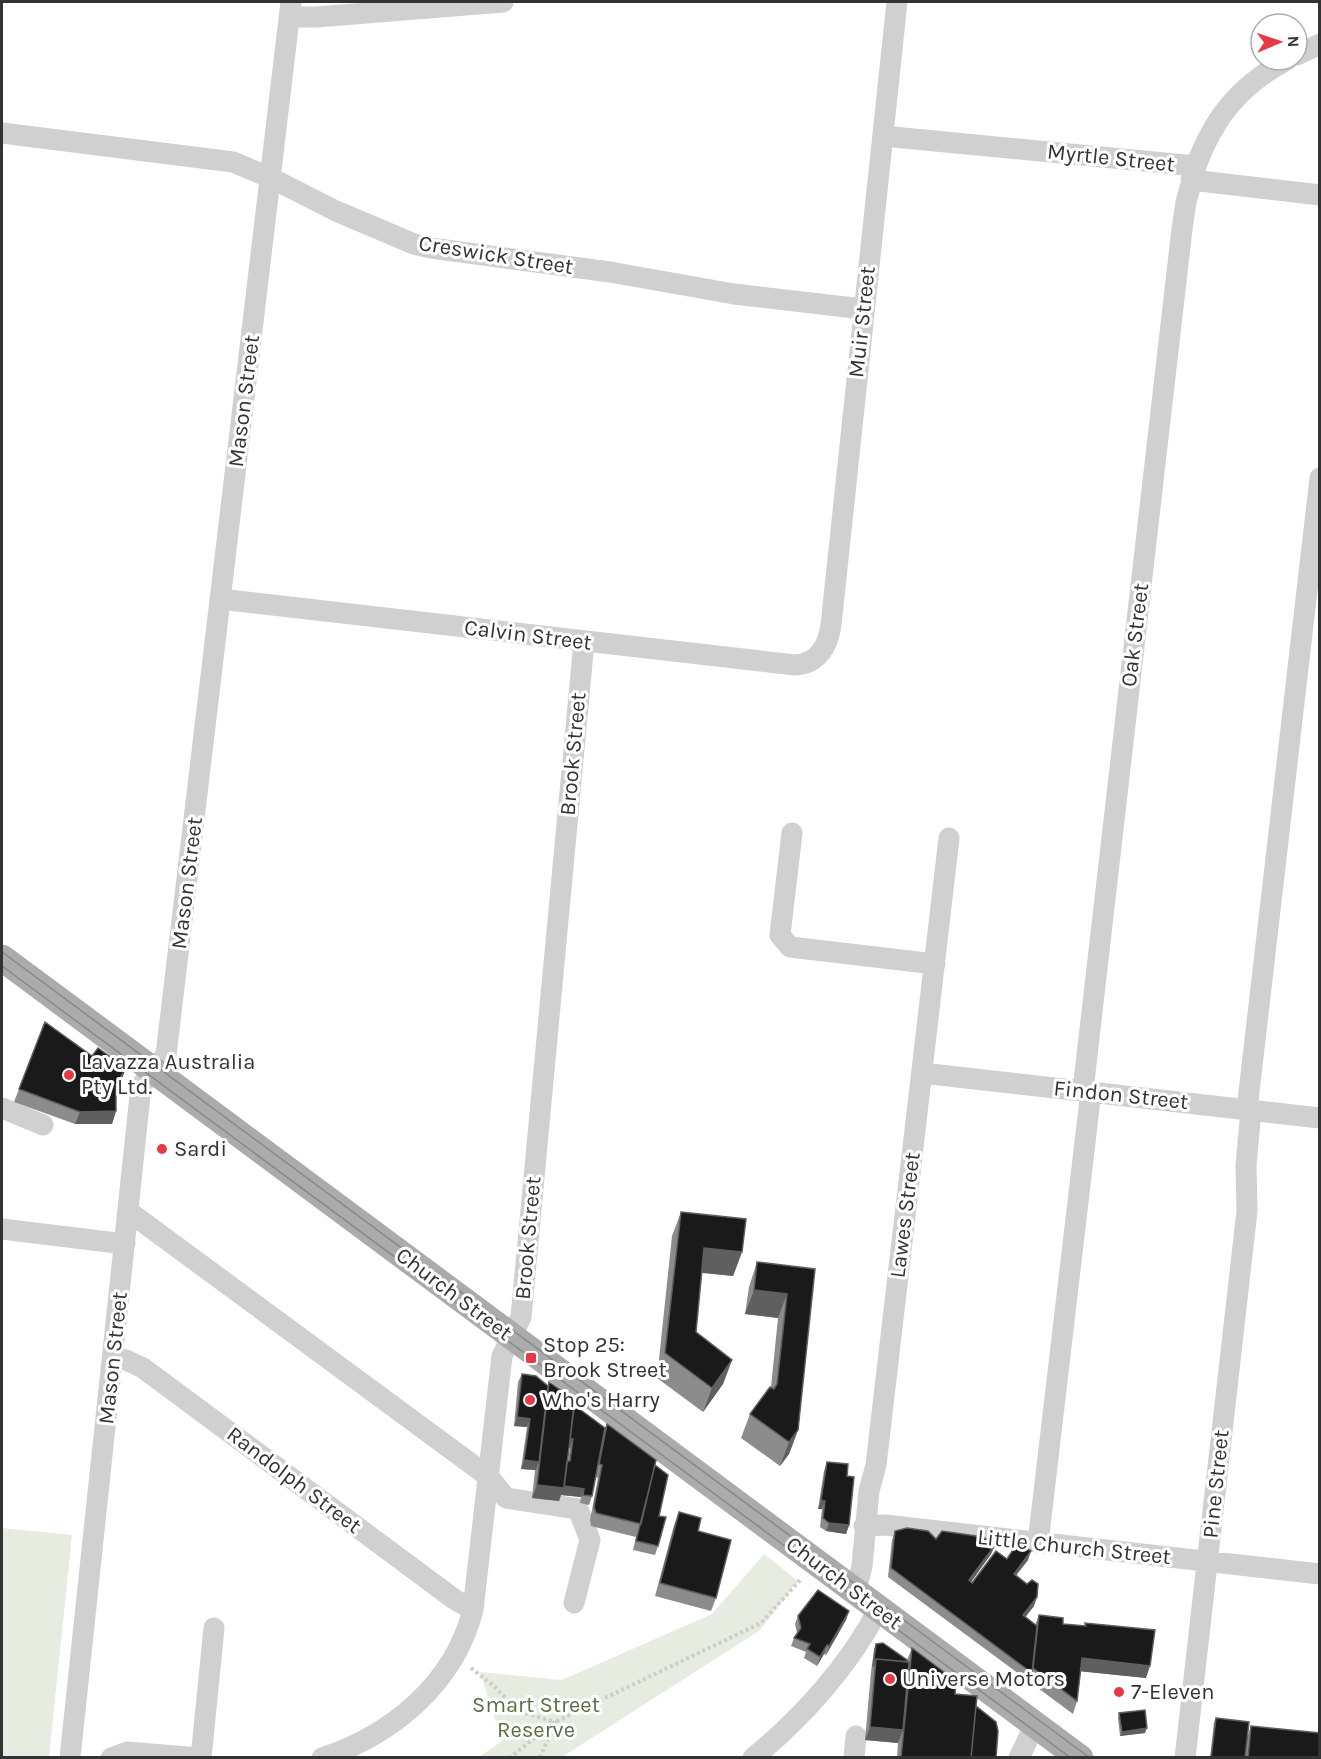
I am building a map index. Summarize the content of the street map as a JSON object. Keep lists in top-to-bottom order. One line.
{"streets":{"main road":["Church Street"],"street":["Myrtle Street","Creswick Street","Muir Street","Mason Street","Calvin Street","Oak Street","Brook Street","Findon Street","Lawes Street","Randolph Street","Pine Street","Little Church Street"]},"crossings":[["Myrtle Street","Muir Street"],["Myrtle Street","Oak Street"],["Creswick Street","Muir Street"],["Creswick Street","Mason Street"],["Muir Street","Calvin Street"],["Mason Street","Calvin Street"],["Mason Street","Church Street"],["Mason Street","Randolph Street"],["Calvin Street","Brook Street"],["Oak Street","Findon Street"],["Oak Street","Little Church Street"],["Brook Street","Church Street"],["Brook Street","Randolph Street"],["Findon Street","Lawes Street"],["Findon Street","Pine Street"],["Lawes Street","Church Street"],["Lawes Street","Little Church Street"],["Pine Street","Little Church Street"]],"parks":["Smart Street Reserve"],"places":{"other":["Lavazza Australia Pty Ltd.","Sardi","Who's Harry","Universe Motors","7-Eleven"],"transit":["Stop 25: Brook Street"]},"north":"right"}
